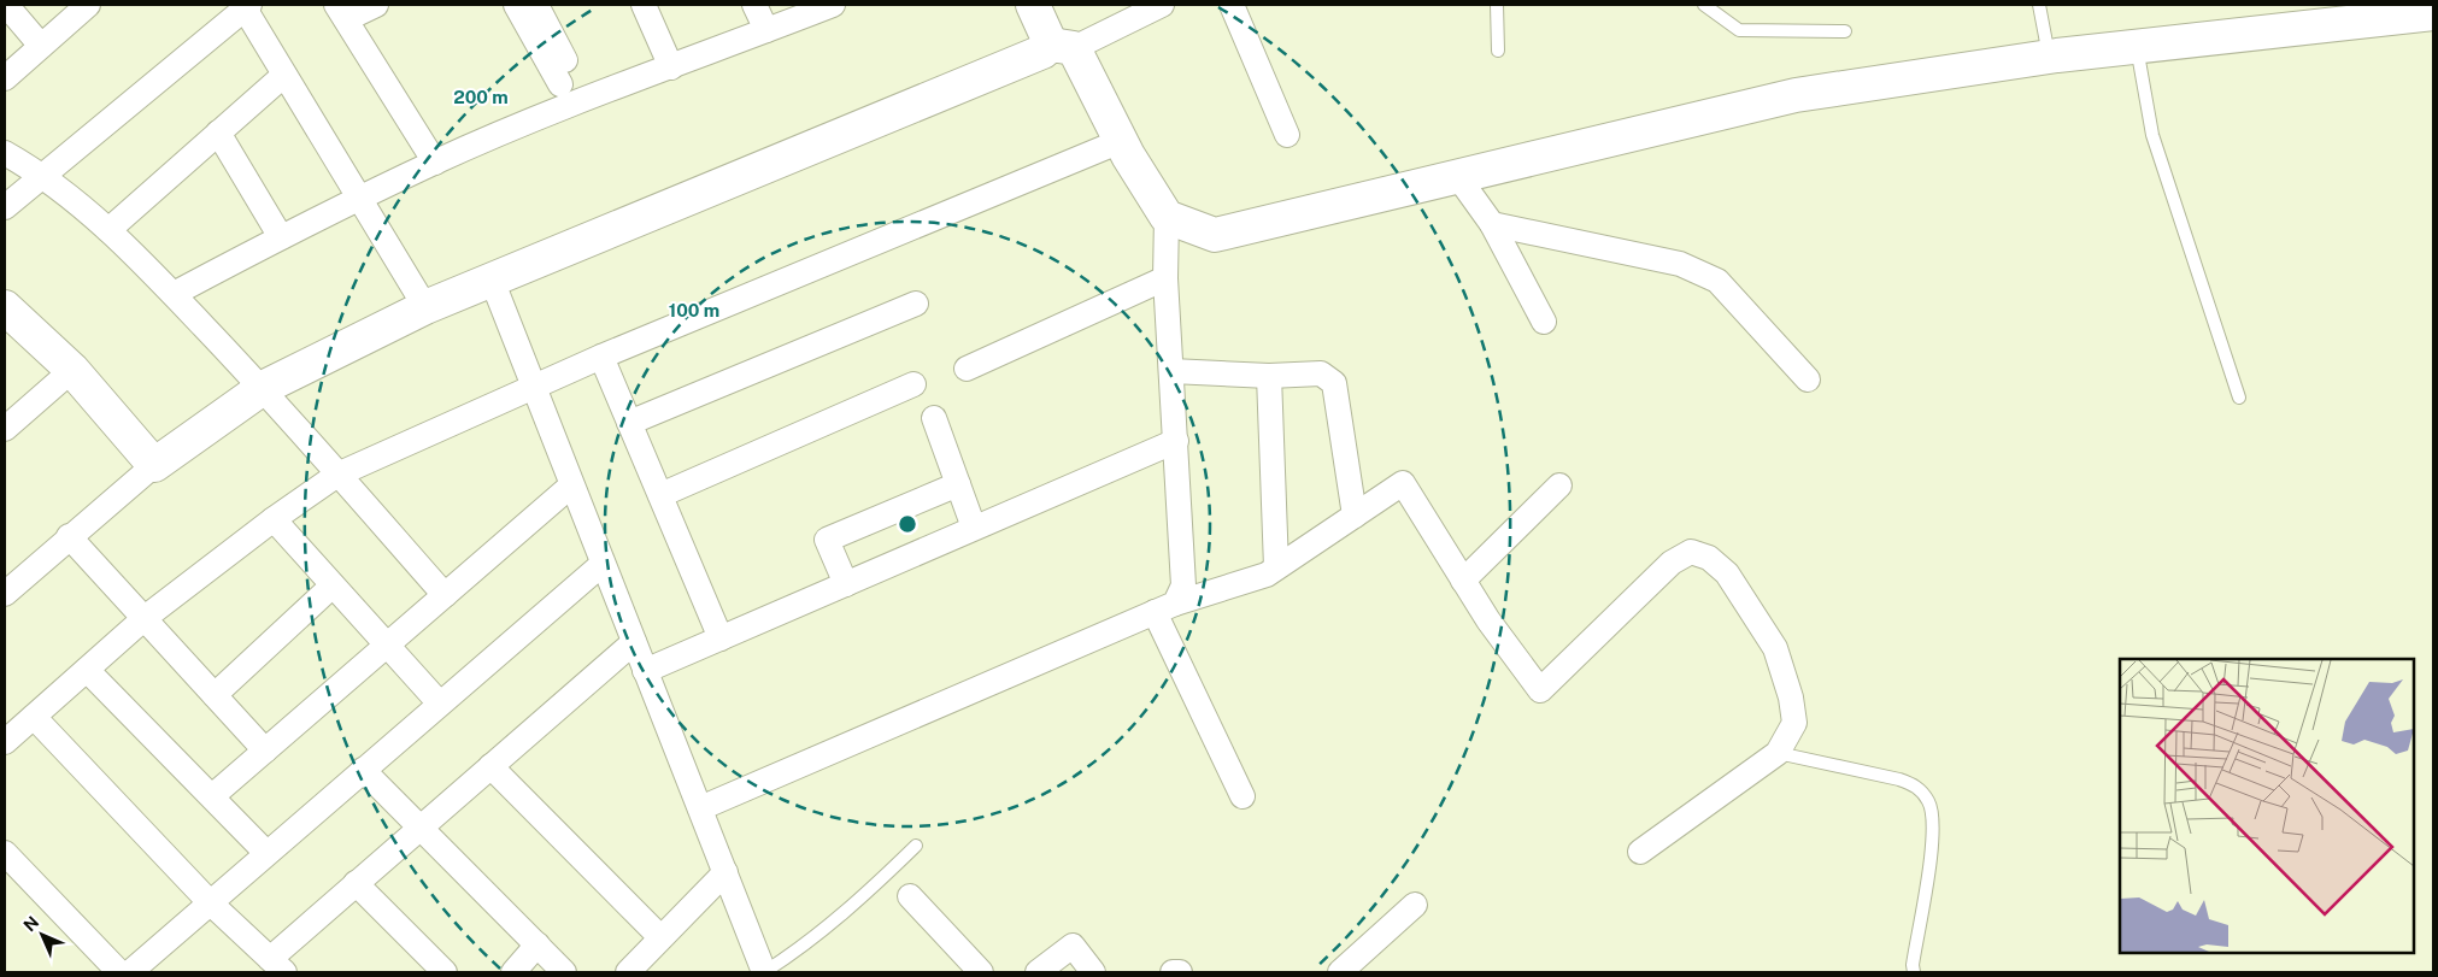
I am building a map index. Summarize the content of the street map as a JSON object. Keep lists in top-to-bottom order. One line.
{"north":"top left","rings":["200 m","100 m"]}
